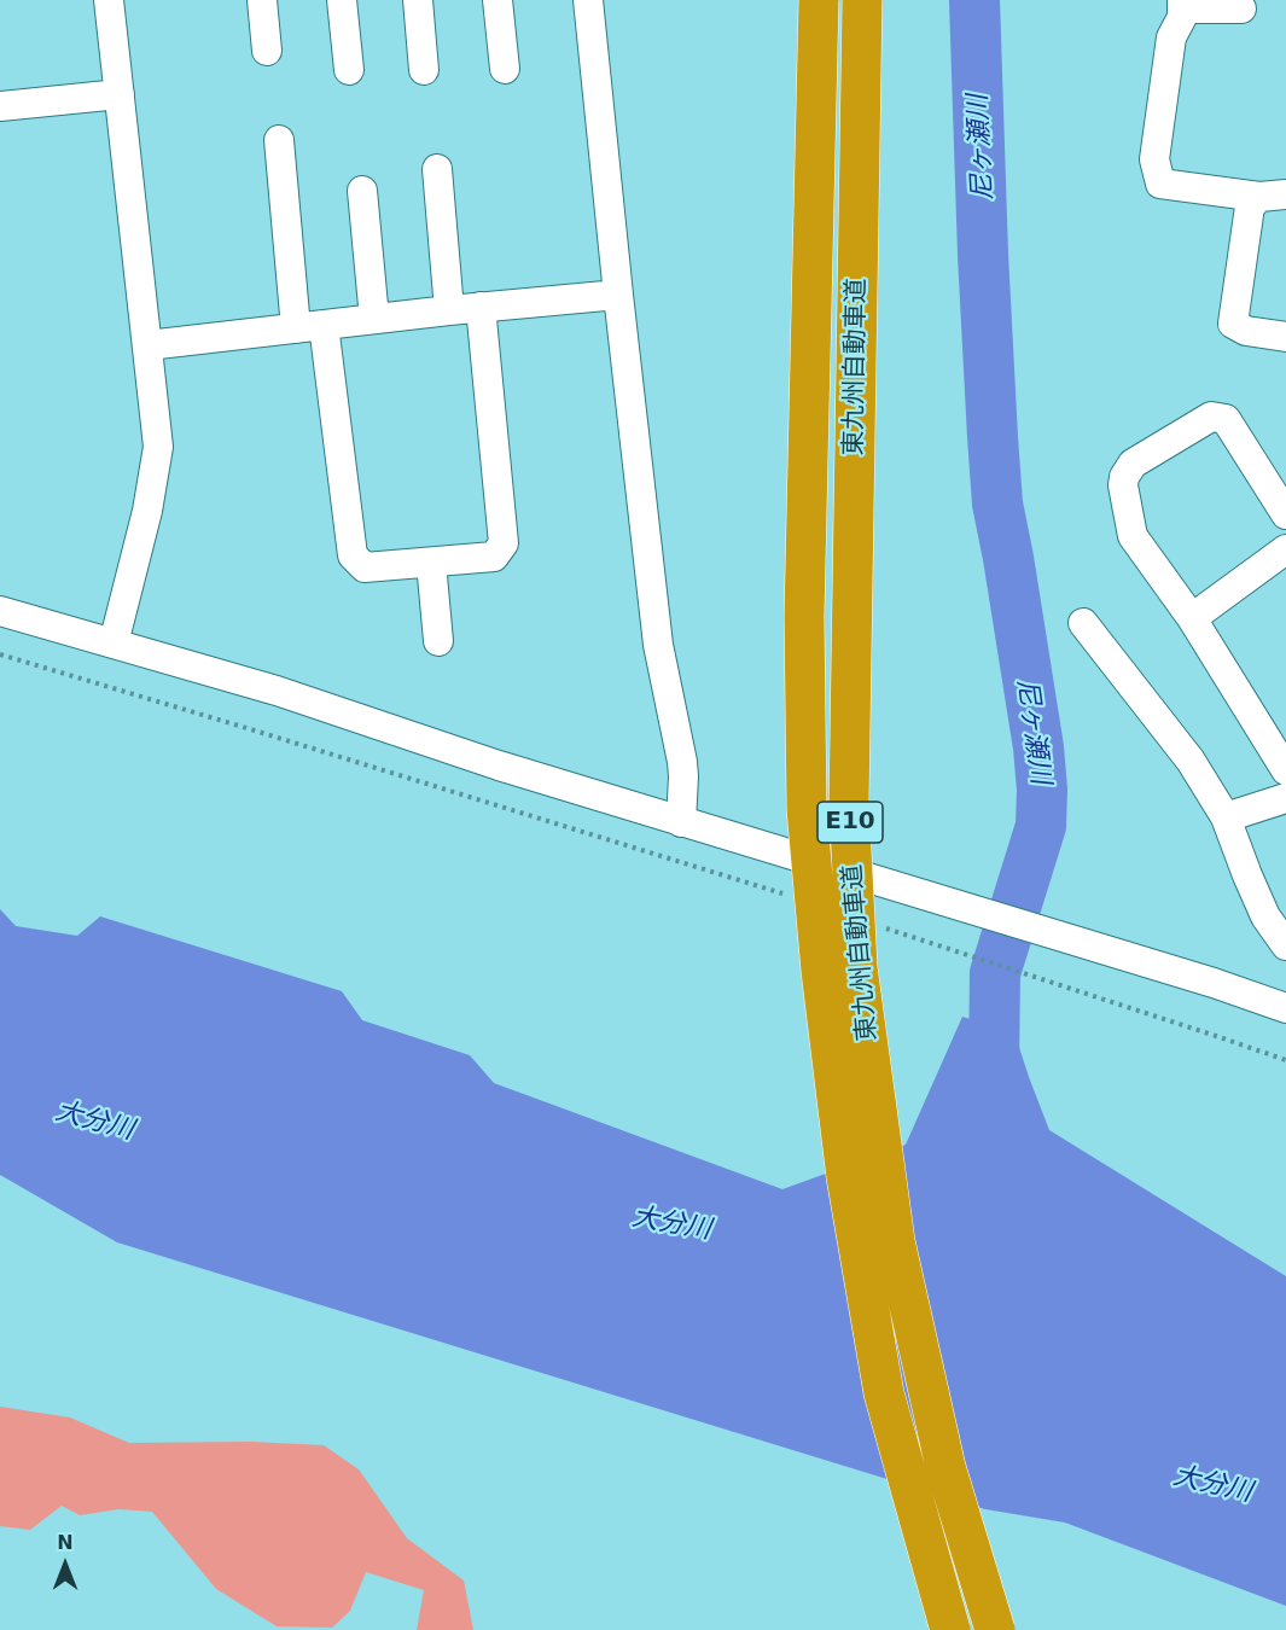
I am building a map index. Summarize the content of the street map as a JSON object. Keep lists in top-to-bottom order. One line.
{"streets":{"highway":["東九州自動車道","E10"]},"water":["尼ヶ瀬川","大分川"],"north":"top"}
